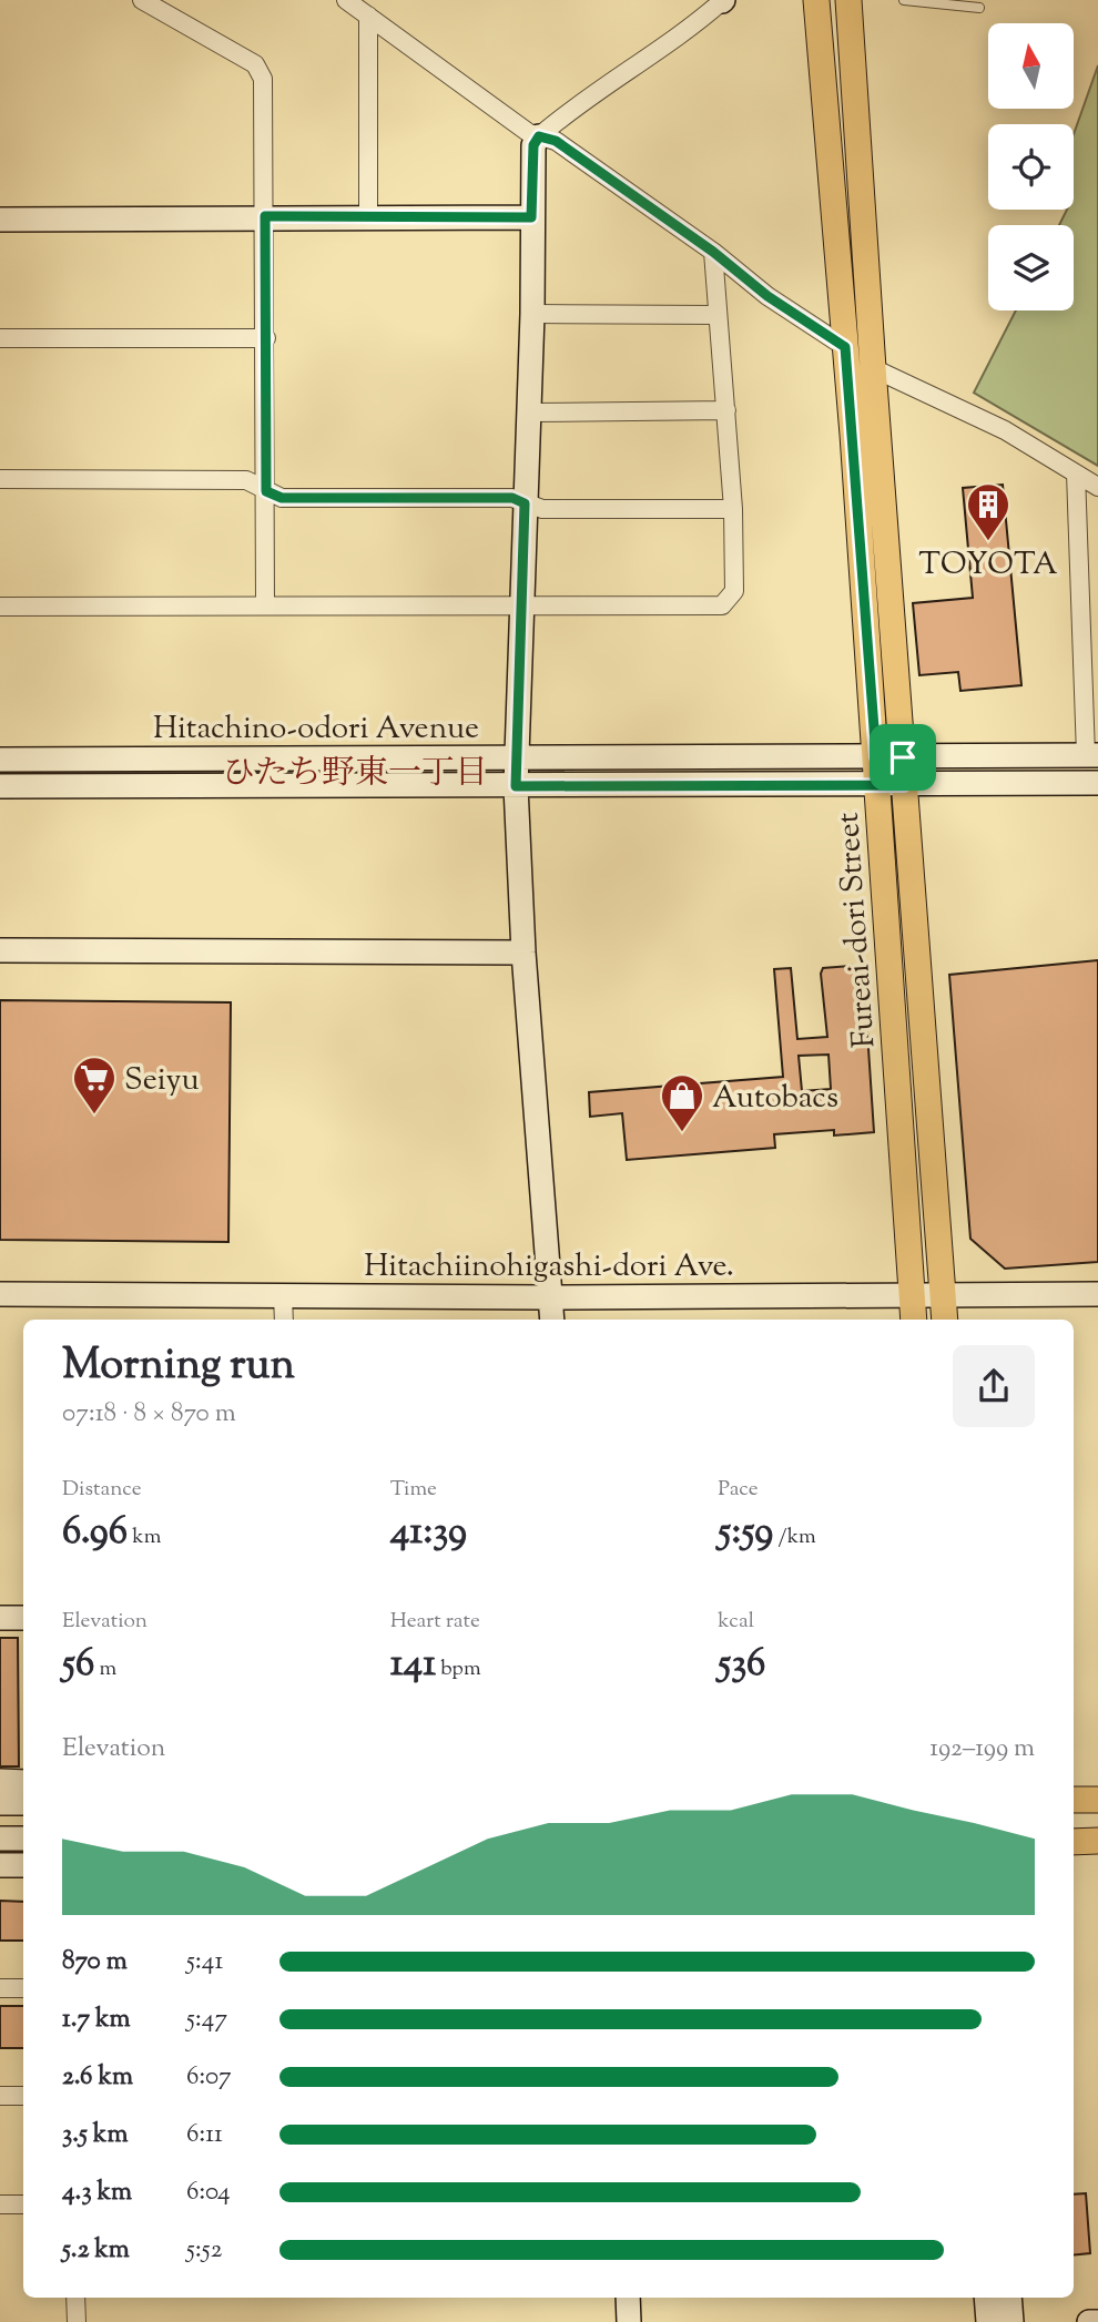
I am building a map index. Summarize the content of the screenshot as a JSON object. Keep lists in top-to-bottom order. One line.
{"streets":{"main road":["Fureai-dori Street"],"street":["Hitachino-odori Avenue","Hitachiinohigashi-dori Ave."]},"crossings":[["Hitachino-odori Avenue","Fureai-dori Street"],["Fureai-dori Street","Hitachiinohigashi-dori Ave."]],"districts":["ひたち野東一丁目"],"places":{"building":["TOYOTA"],"supermarket":["Seiyu"],"shop":["Autobacs"]},"north":"top","page":{"heading":["Morning run","07:18 · 8 × 870 m"],"stats":[["Distance","6.96 km"],["Time","41:39"],["Pace","5:59 /km"],["Elevation","56 m"],["Heart rate","141 bpm"],["kcal","536"]],"chart":["Elevation","192–199 m"],"list":[{"name":"870 m","note":"5:41"},{"name":"1.7 km","note":"5:47"},{"name":"2.6 km","note":"6:07"},{"name":"3.5 km","note":"6:11"},{"name":"4.3 km","note":"6:04"},{"name":"5.2 km","note":"5:52"}]}}
